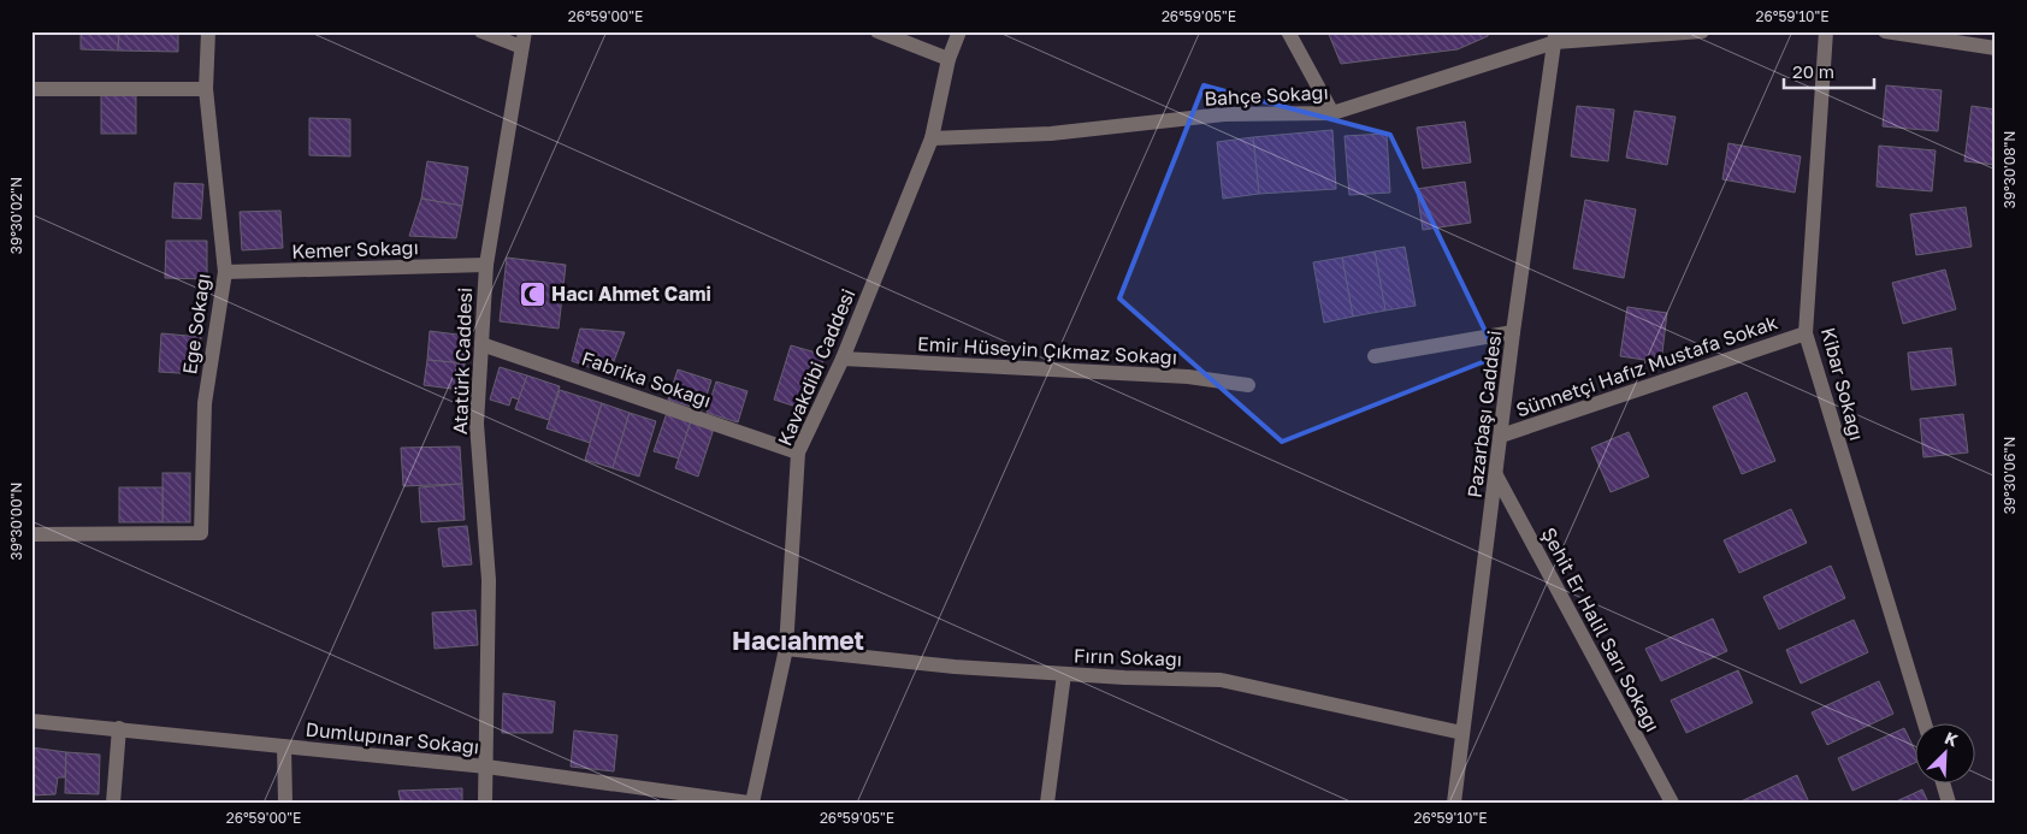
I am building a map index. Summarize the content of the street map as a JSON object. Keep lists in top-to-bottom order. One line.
{"streets":{"street":["Bahçe Sokağı","Kemer Sokağı","Ege Sokağı","Emir Hüseyin Çıkmaz Sokağı","Atatürk Caddesi","Sünnetçi Hafız Mustafa Sokak","Kavakdibi Caddesi","Fabrika Sokağı","Kibar Sokağı","Pazarbaşı Caddesi","Şehit Er Halil Sarı Sokağı","Fırın Sokağı","Dumlupınar Sokağı"]},"crossings":[["Bahçe Sokağı","Kavakdibi Caddesi"],["Bahçe Sokağı","Pazarbaşı Caddesi"],["Kemer Sokağı","Ege Sokağı"],["Kemer Sokağı","Atatürk Caddesi"],["Emir Hüseyin Çıkmaz Sokağı","Kavakdibi Caddesi"],["Atatürk Caddesi","Fabrika Sokağı"],["Atatürk Caddesi","Dumlupınar Sokağı"],["Sünnetçi Hafız Mustafa Sokak","Kibar Sokağı"],["Sünnetçi Hafız Mustafa Sokak","Pazarbaşı Caddesi"],["Kavakdibi Caddesi","Fabrika Sokağı"],["Kavakdibi Caddesi","Fırın Sokağı"],["Kavakdibi Caddesi","Dumlupınar Sokağı"],["Pazarbaşı Caddesi","Şehit Er Halil Sarı Sokağı"],["Pazarbaşı Caddesi","Fırın Sokağı"]],"districts":["Hacıahmet"],"places":{"mosque":["Hacı Ahmet Cami"]},"scale_bar":"20 m","north":"top right","coordinates":["26°59'00\"E","26°59'05\"E","26°59'10\"E","39°30'08\"N","39°30'02\"N","39°30'06\"N","39°30'00\"N"]}
